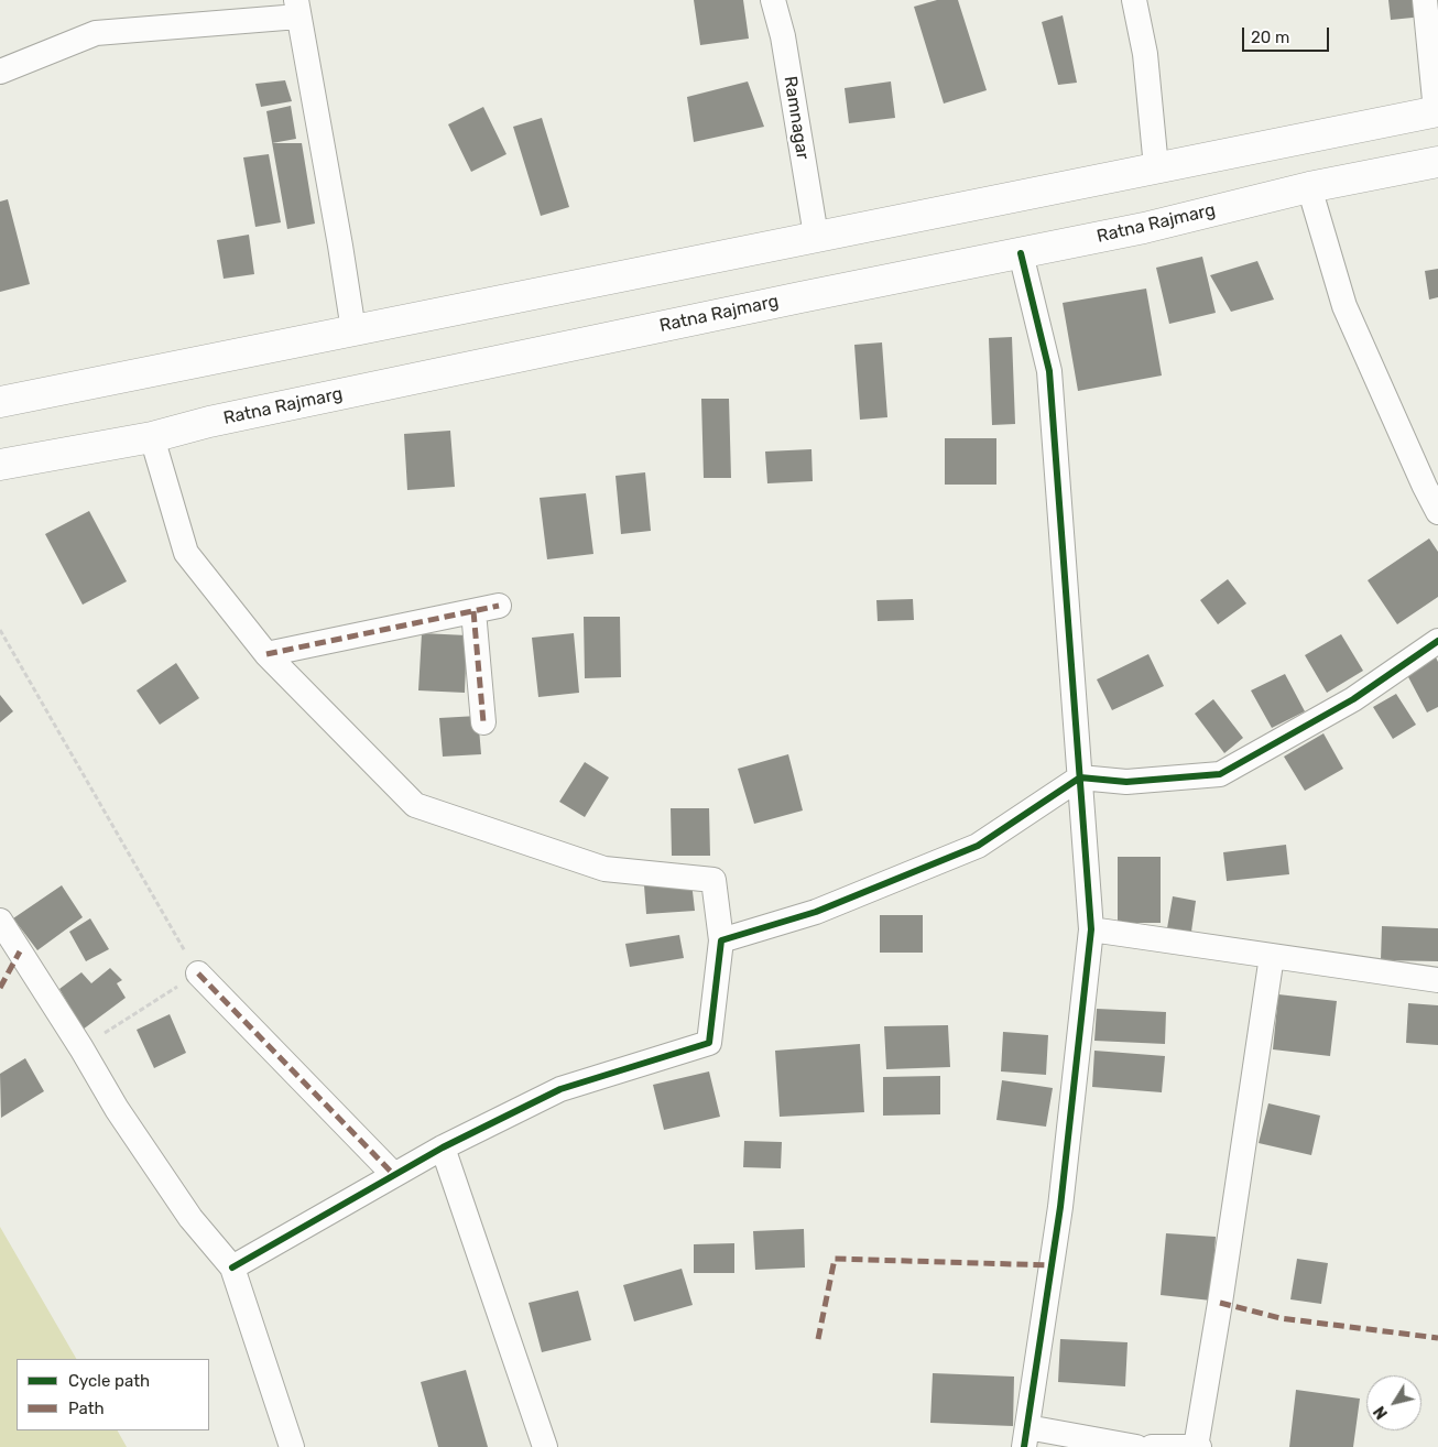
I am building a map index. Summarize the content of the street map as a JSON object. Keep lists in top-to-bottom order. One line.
{"streets":{"highway":["Ratna Rajmarg"],"street":["Ramnagar"]},"legend":["Cycle path","Path"],"scale_bar":"20 m","north":"bottom left"}
